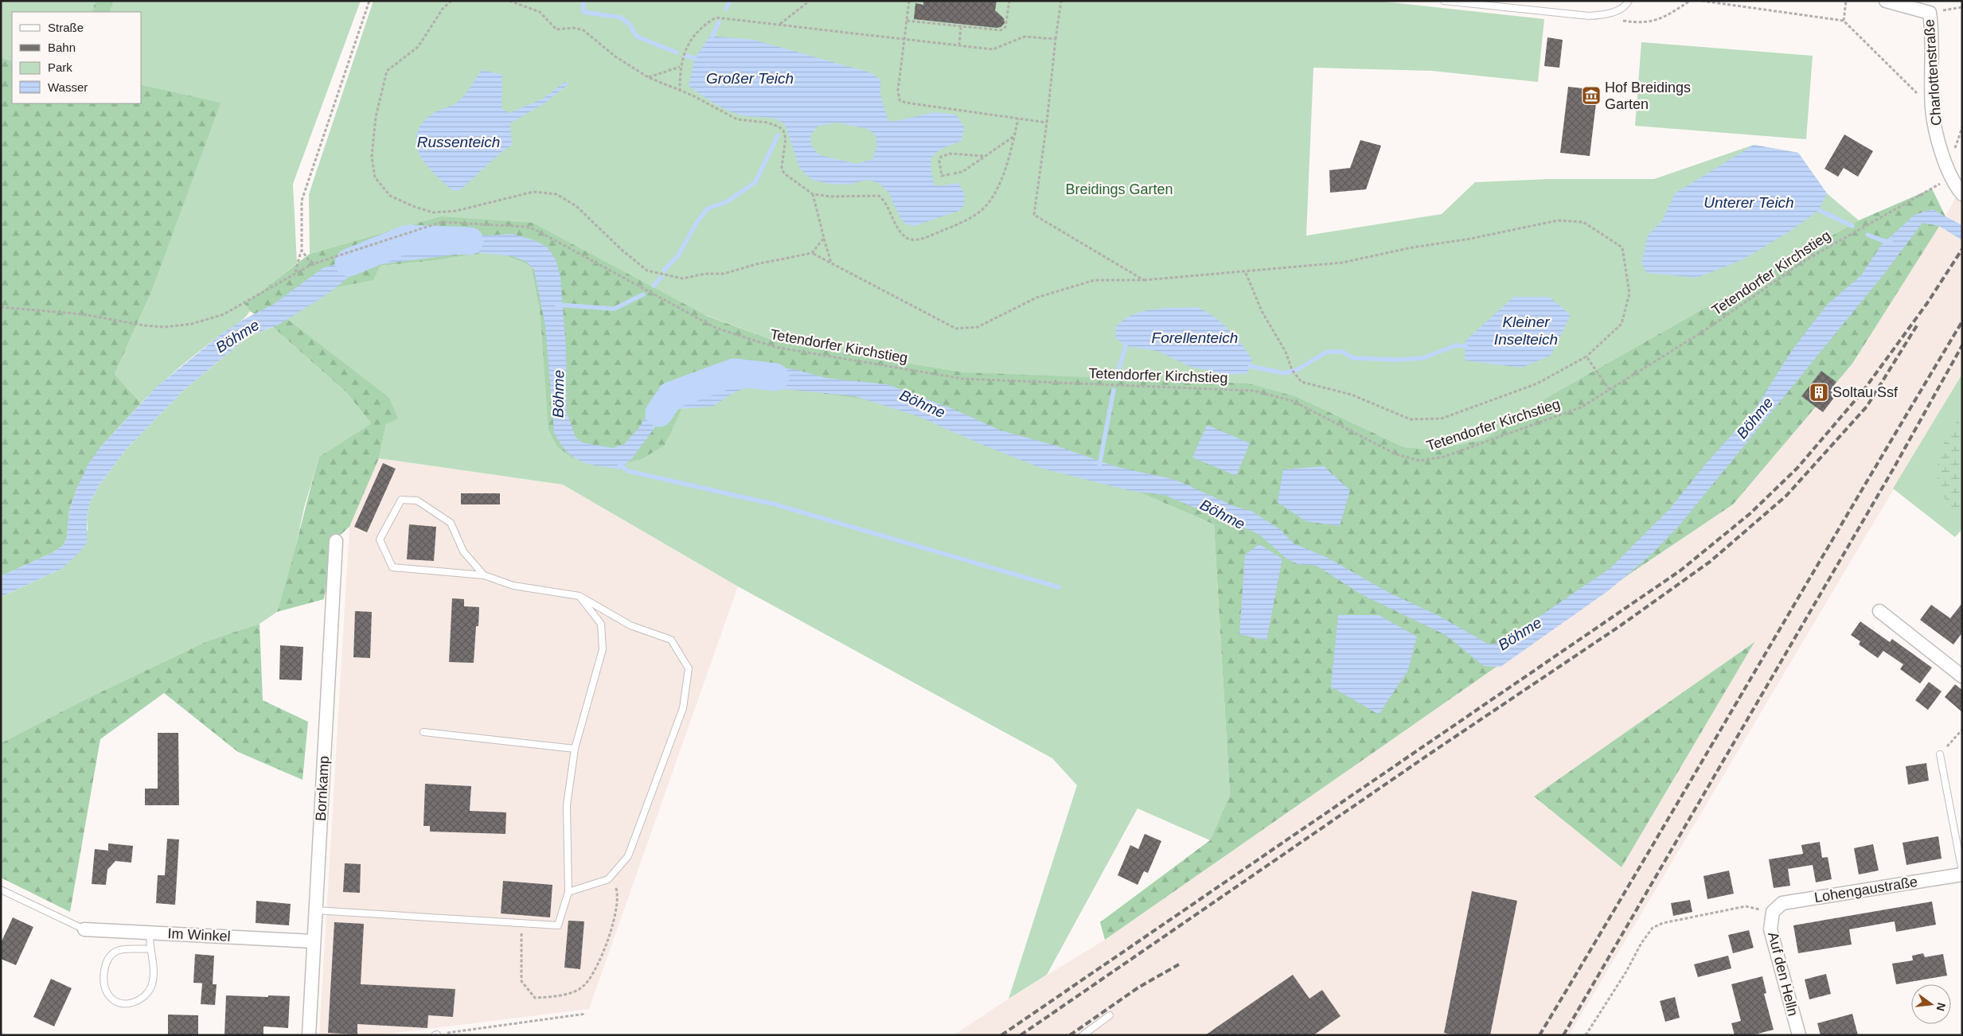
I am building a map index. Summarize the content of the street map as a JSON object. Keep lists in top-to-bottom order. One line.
{"streets":{"street":["Charlottenstraße","Bornkamp","Lohengaustraße","Im Winkel","Auf den Helln"],"path":["Tetendorfer Kirchstieg"]},"crossings":[["Charlottenstraße","Tetendorfer Kirchstieg"],["Bornkamp","Im Winkel"],["Lohengaustraße","Auf den Helln"]],"water":["Großer Teich","Russenteich","Unterer Teich","Kleiner Inselteich","Böhme","Forellenteich"],"parks":["Breidings Garten"],"places":{"museum":["Hof Breidings Garten"],"building":["Soltau Ssf"]},"legend":["Straße","Bahn","Park","Wasser"],"north":"right"}
